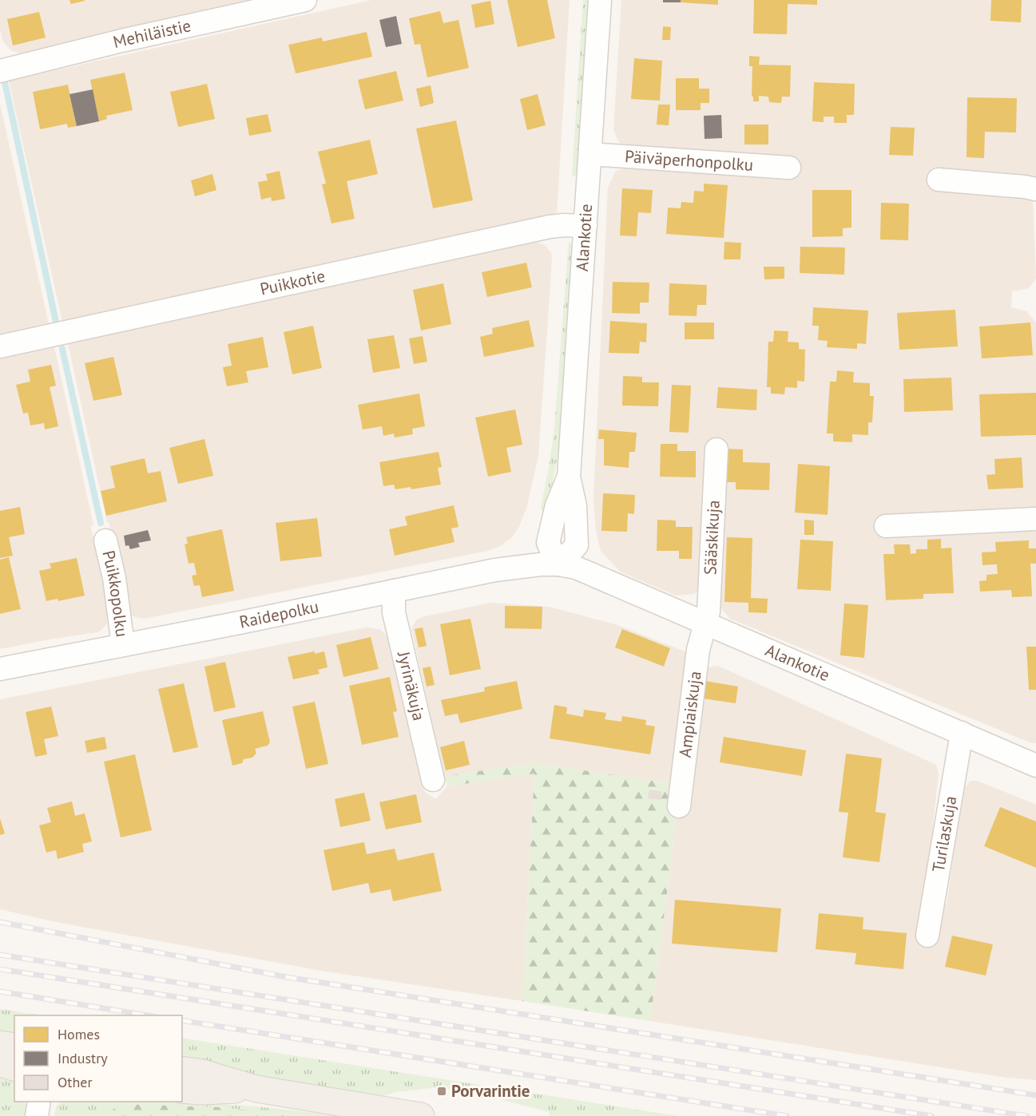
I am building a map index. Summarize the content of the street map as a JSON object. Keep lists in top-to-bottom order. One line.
{"streets":{"street":["Mehiläistie","Päiväperhonpolku","Alankotie","Puikkotie","Sääskikuja","Puikkopolku","Raidepolku","Jyrinäkuja","Ampiaiskuja","Turilaskuja"]},"crossings":[["Päiväperhonpolku","Alankotie"],["Alankotie","Puikkotie"],["Alankotie","Sääskikuja"],["Alankotie","Raidepolku"],["Alankotie","Ampiaiskuja"],["Alankotie","Turilaskuja"],["Sääskikuja","Ampiaiskuja"],["Puikkopolku","Raidepolku"],["Raidepolku","Jyrinäkuja"]],"places":{"transit":["Porvarintie"]},"legend":["Homes","Industry","Other"]}
